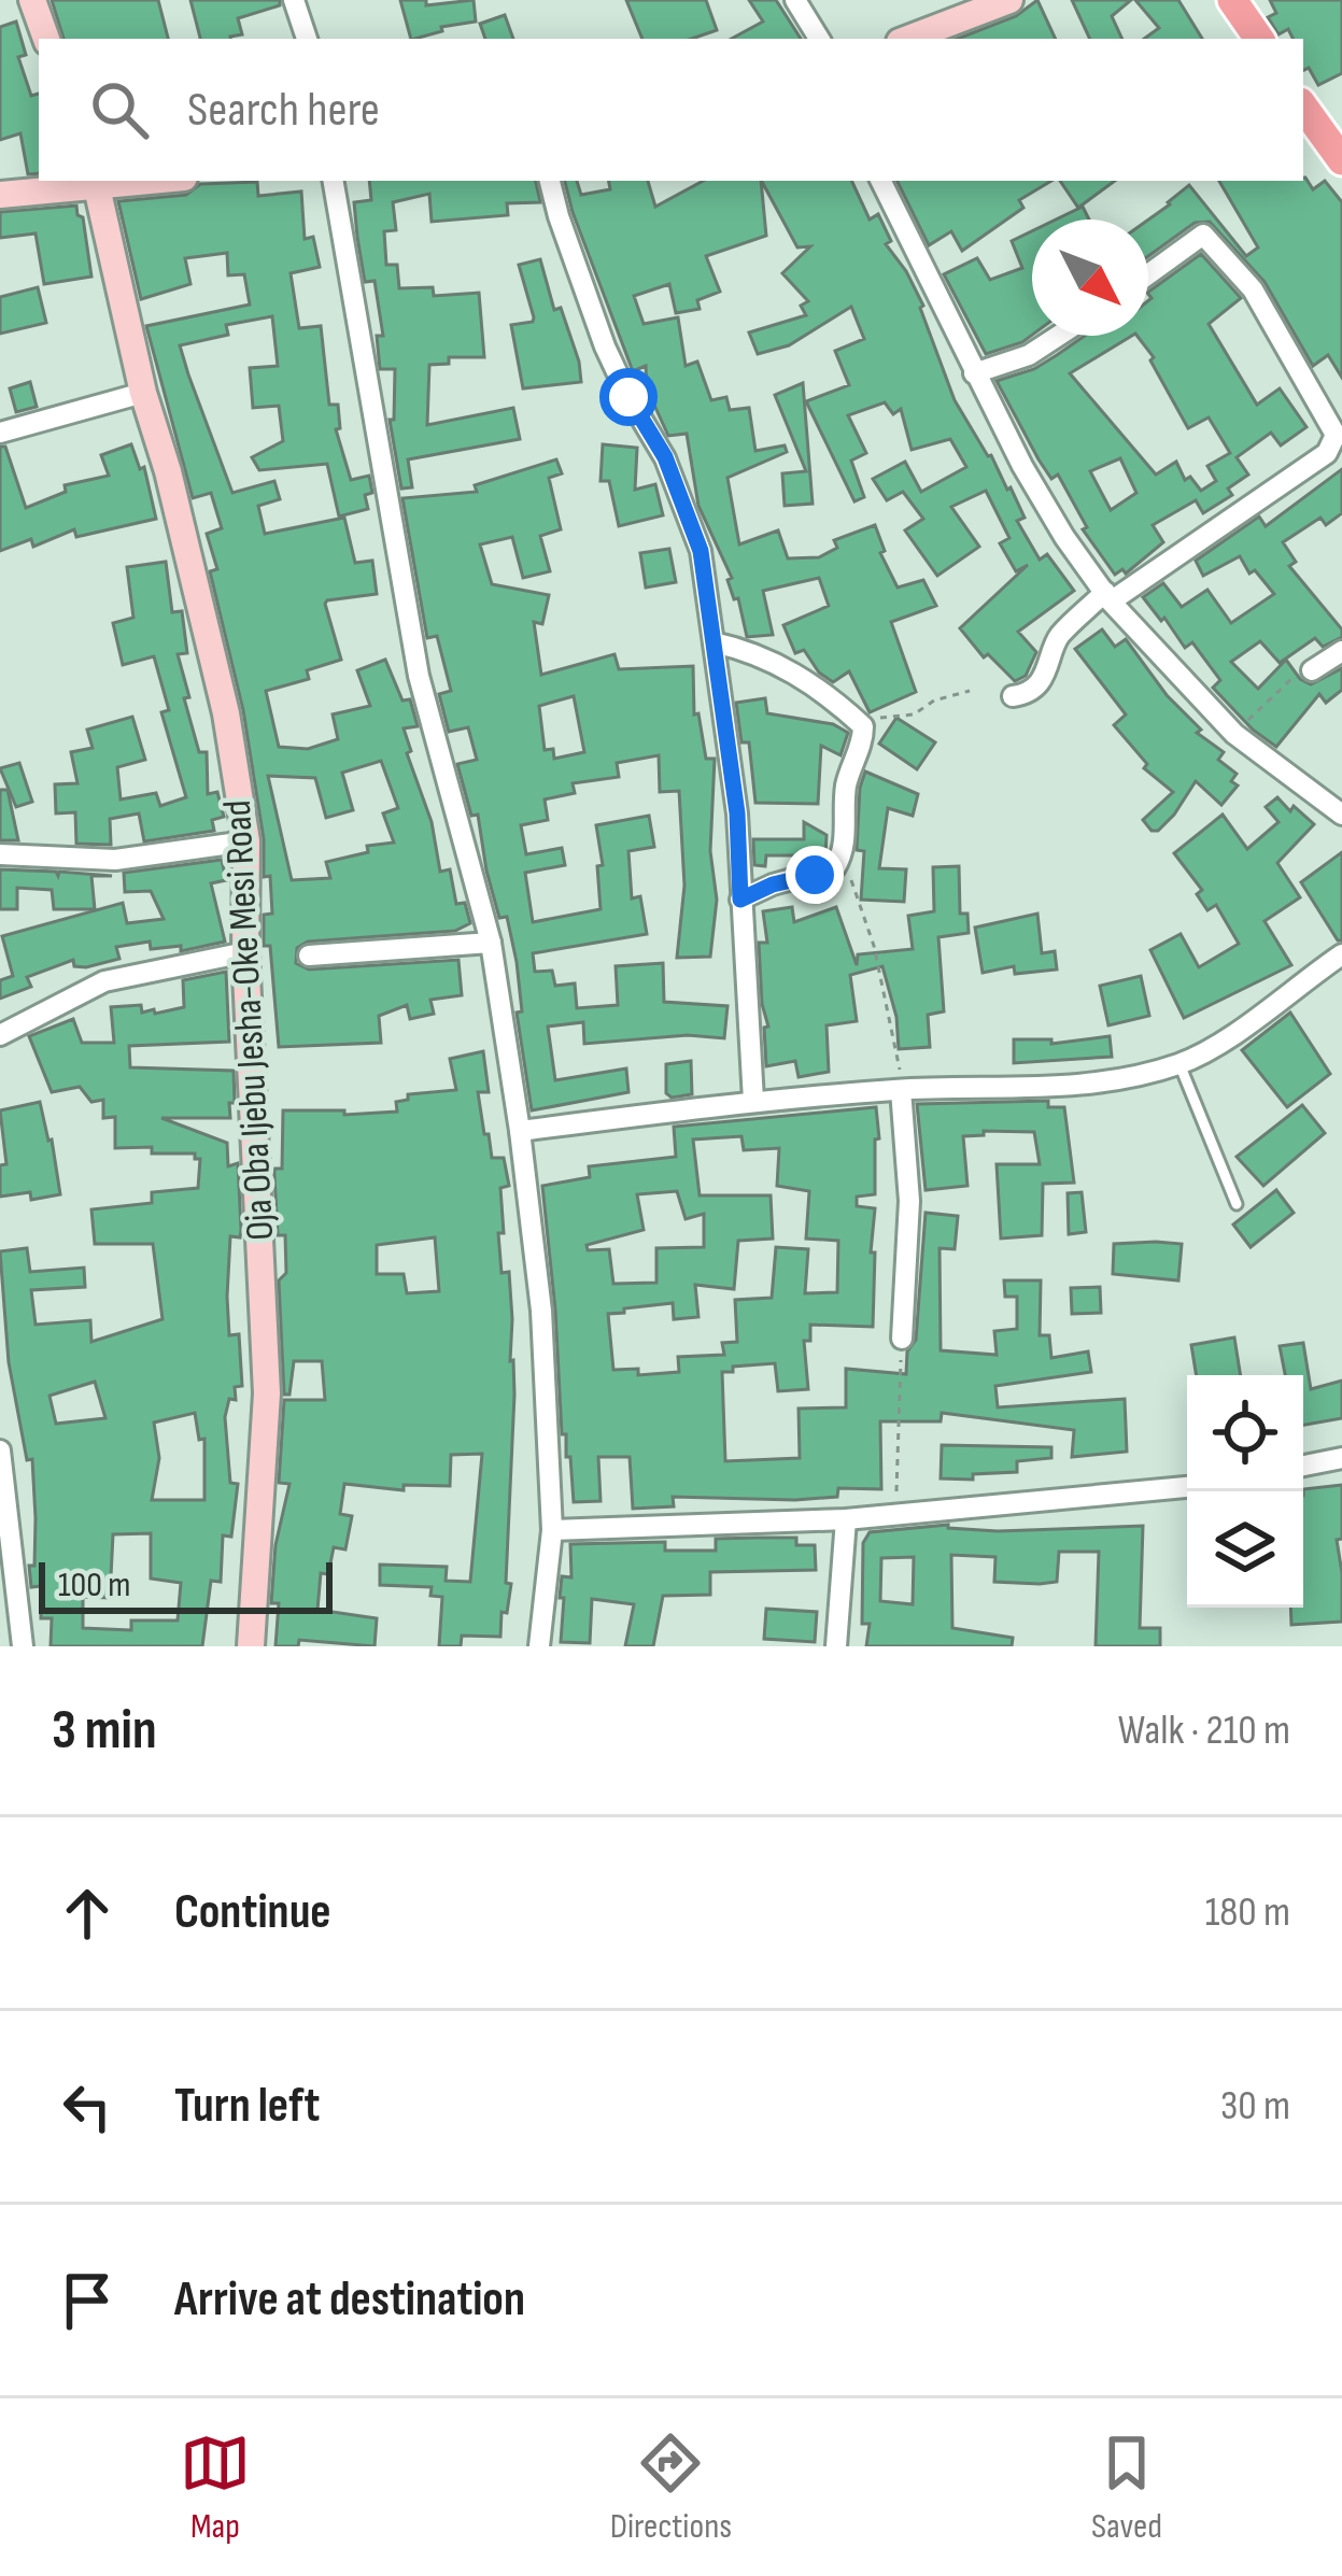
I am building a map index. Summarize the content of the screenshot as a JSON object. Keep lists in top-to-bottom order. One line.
{"streets":{"main road":["Oja Oba Ijebu Jesha-Oke Mesi Road"]},"scale_bar":"100 m","north":"bottom right","page":{"search":"Search here","scale":"100 m","heading":["3 min","Walk · 210 m"],"list":[["Continue","180 m"],["Turn left","30 m"],"Arrive at destination"],"nav":["Map","Directions","Saved"]}}
